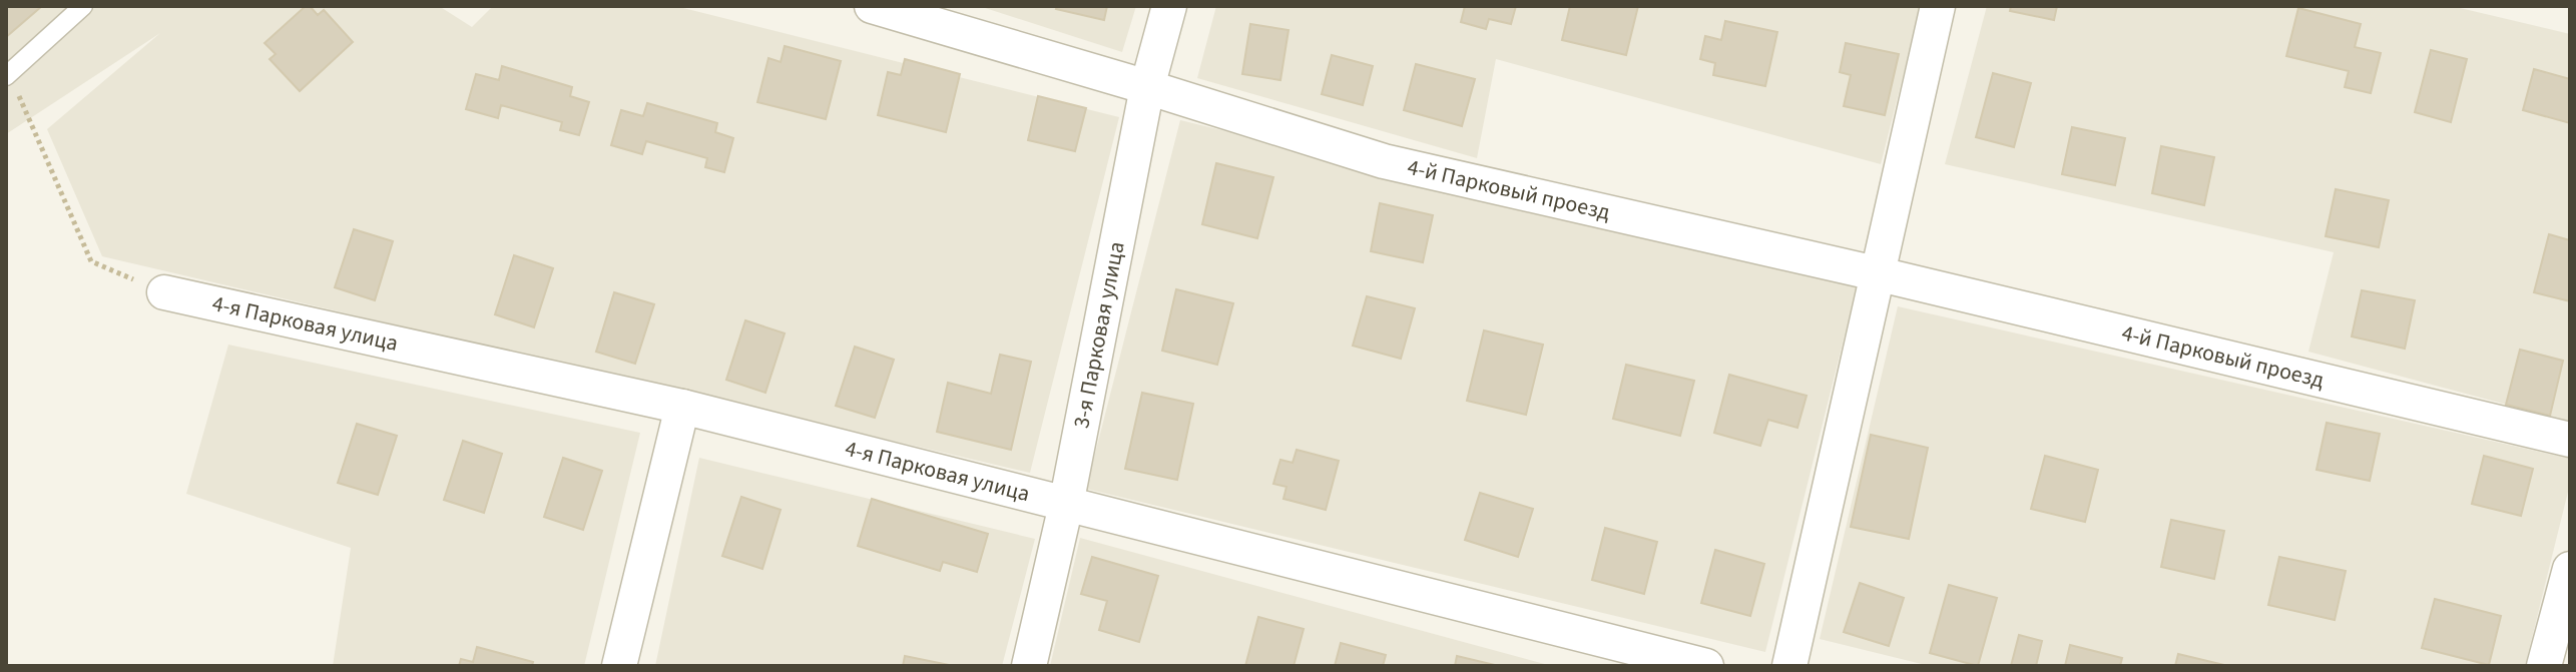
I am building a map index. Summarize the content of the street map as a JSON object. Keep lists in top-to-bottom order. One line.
{"streets":{"street":["4-й Парковый проезд","4-я Парковая улица","3-я Парковая улица"]},"crossings":[["4-й Парковый проезд","3-я Парковая улица"],["4-я Парковая улица","3-я Парковая улица"]]}
